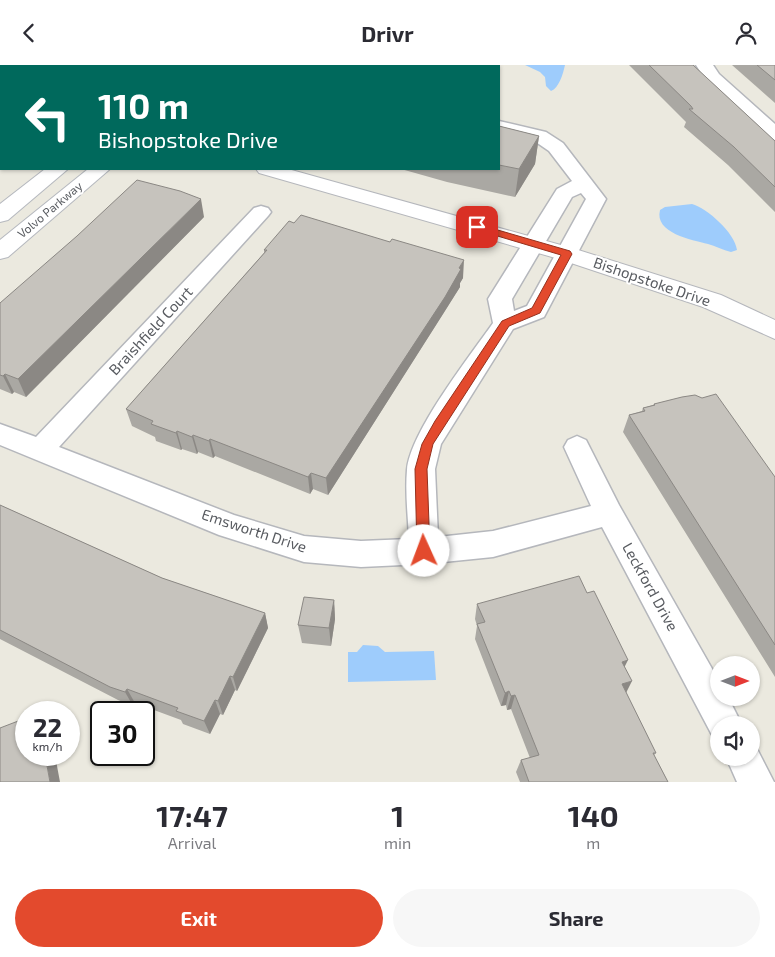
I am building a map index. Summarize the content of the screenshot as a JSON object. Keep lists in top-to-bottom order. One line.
{"streets":{"street":["Volvo Parkway","Bishopstoke Drive","Braishfield Court","Emsworth Drive","Leckford Drive"]},"crossings":[["Braishfield Court","Emsworth Drive"],["Emsworth Drive","Leckford Drive"]],"north":"right","page":{"header":"Drivr","turn":["110 m","Bishopstoke Drive"],"speed":"22 km/h","limit":"30","eta":["17:47","Arrival","1","min","140","m"],"buttons":["Exit","Share"]}}
